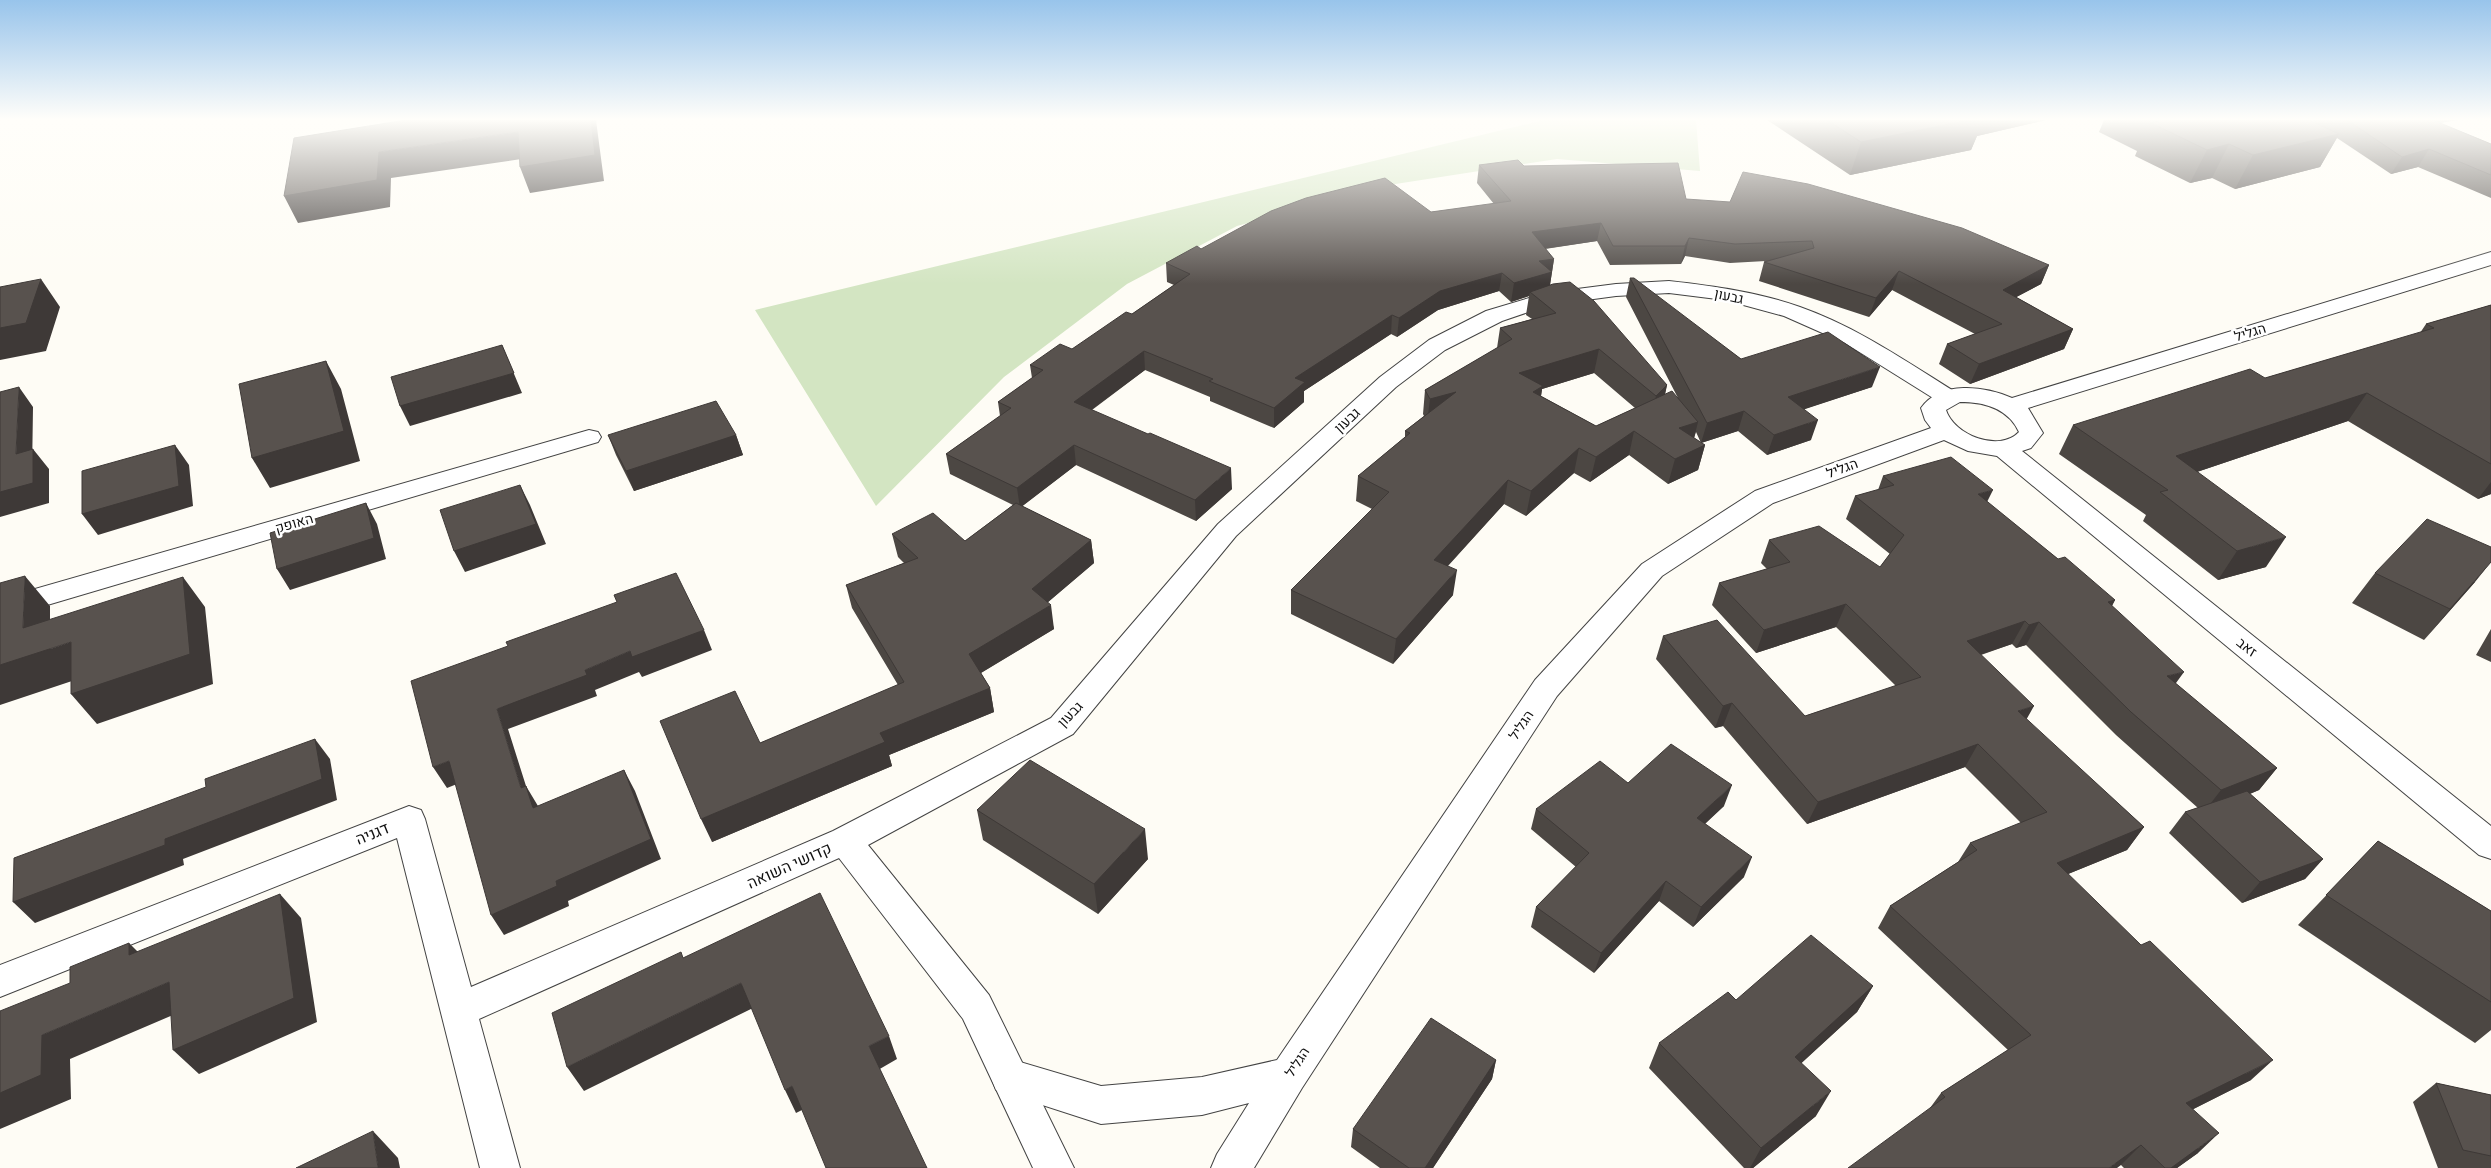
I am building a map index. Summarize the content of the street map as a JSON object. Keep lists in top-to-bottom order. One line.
{"streets":{"street":["גבעון","הגליל","האופק","זאב","דגניה","קדושי השואה"]},"crossings":[["גבעון","קדושי השואה"],["דגניה","קדושי השואה"]]}
